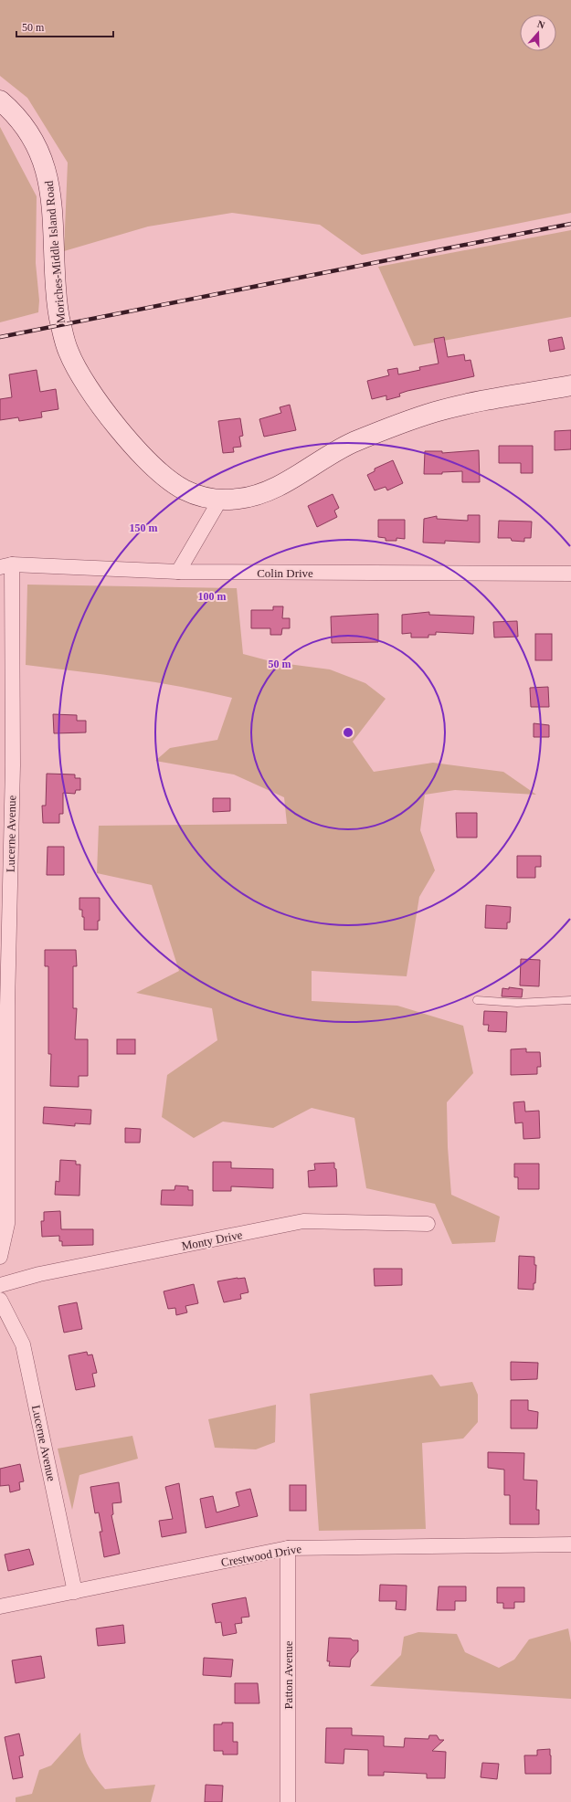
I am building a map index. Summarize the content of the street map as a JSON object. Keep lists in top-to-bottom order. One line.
{"streets":{"main road":["Moriches-Middle Island Road"],"street":["Colin Drive","Lucerne Avenue","Monty Drive","Crestwood Drive","Patton Avenue"]},"crossings":[["Colin Drive","Lucerne Avenue"],["Lucerne Avenue","Crestwood Drive"],["Crestwood Drive","Patton Avenue"]],"scale_bar":"50 m","north":"top","rings":["150 m","100 m","50 m"]}
